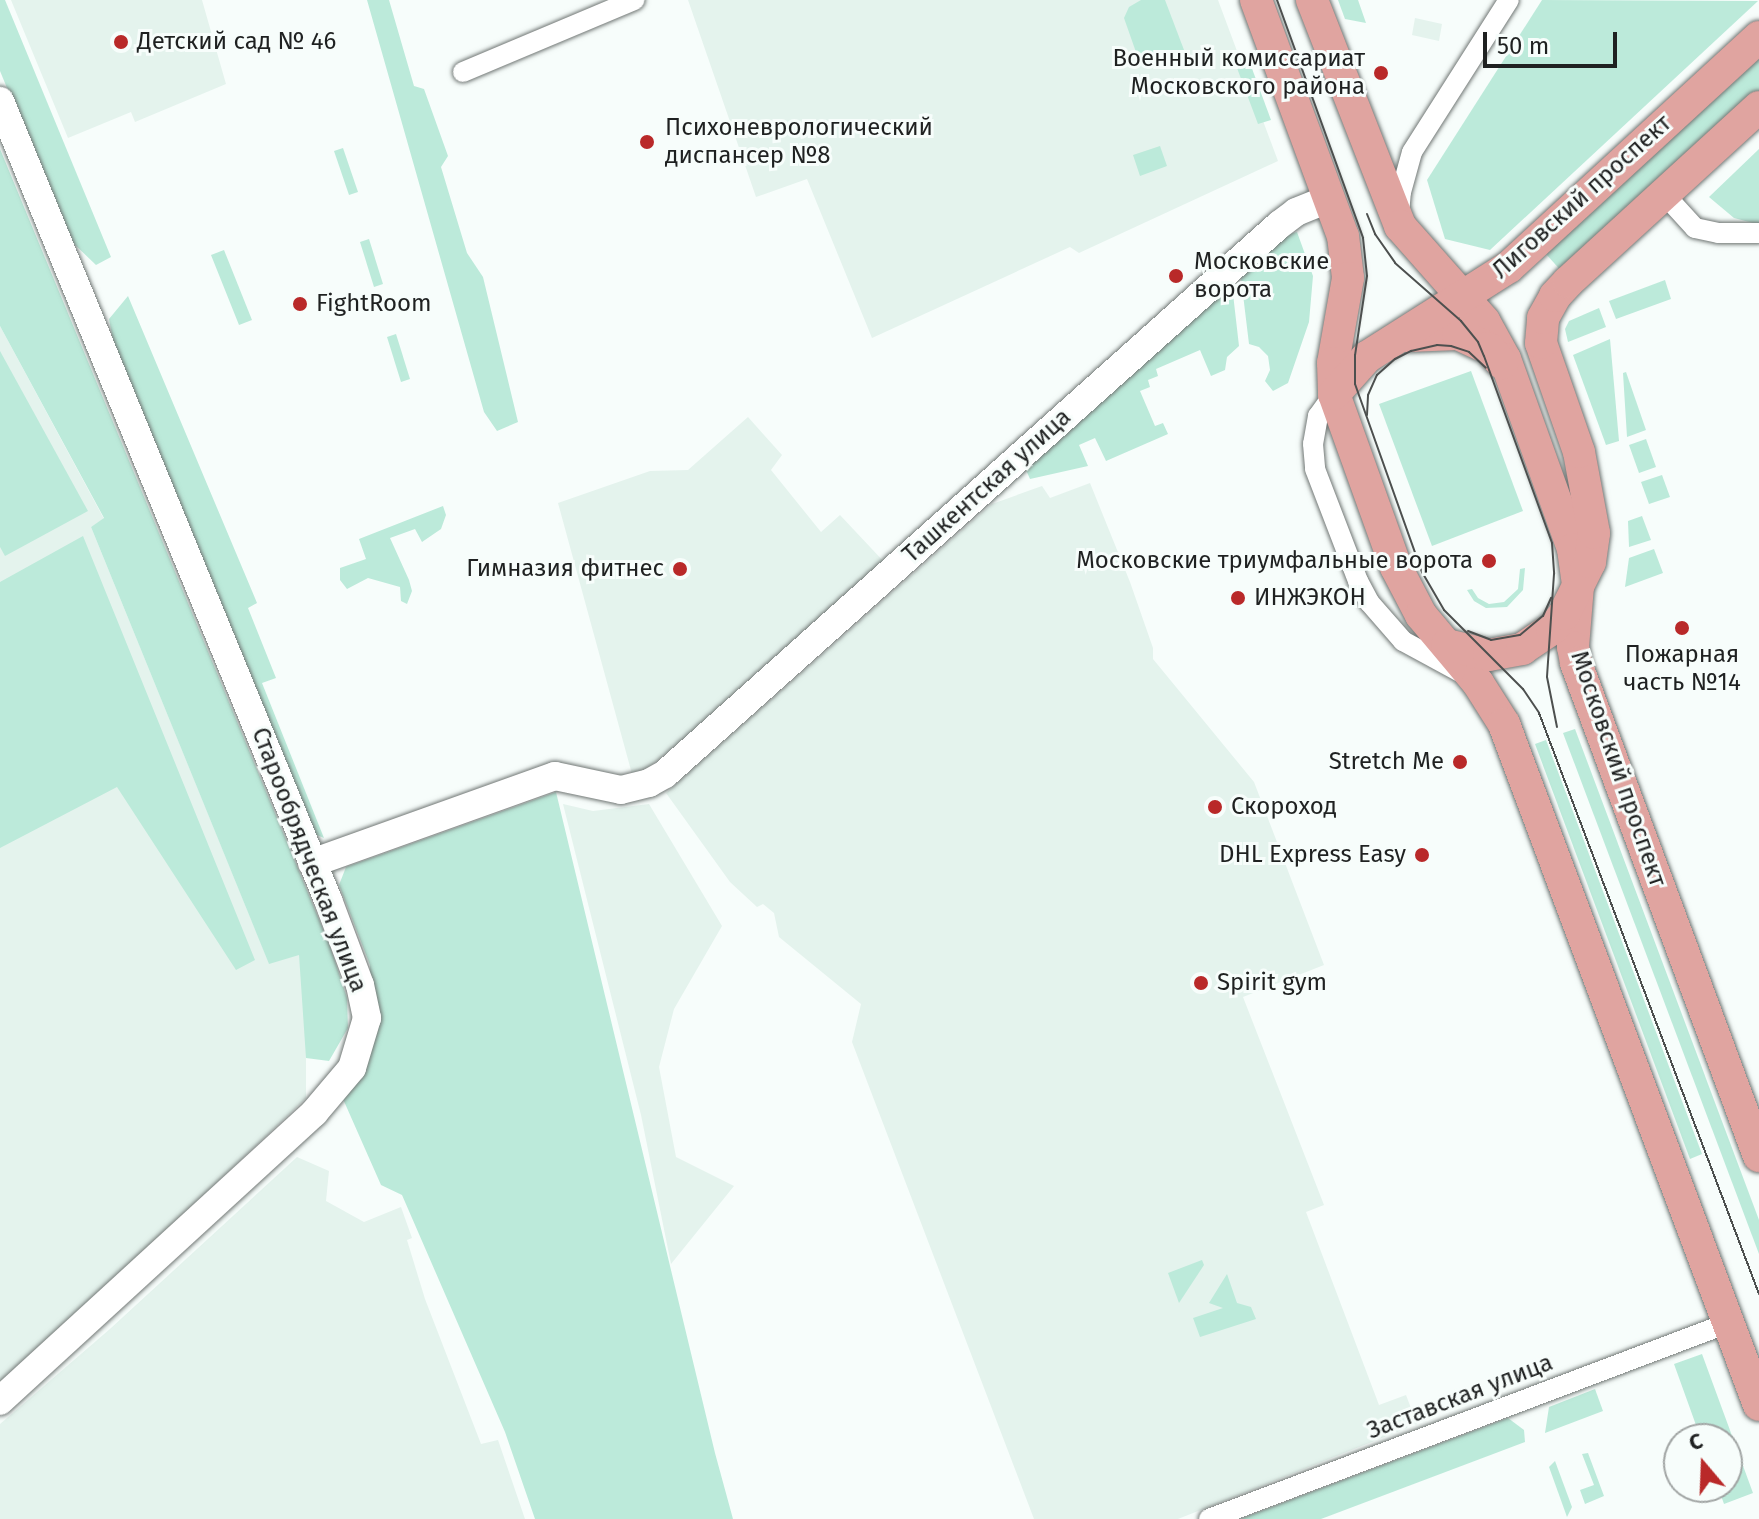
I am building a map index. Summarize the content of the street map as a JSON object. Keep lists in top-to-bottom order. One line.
{"streets":{"main road":["Лиговский проспект","Московский проспект"],"street":["Ташкентская улица","Старообрядческая улица","Заставская улица"]},"crossings":[["Лиговский проспект","Московский проспект"],["Ташкентская улица","Старообрядческая улица"]],"places":["Детский сад № 46","Военный комиссариат Московского района","Психоневрологический диспансер №8","Московские ворота","FightRoom","Московские триумфальные ворота","Гимназия фитнес","ИНЖЭКОН","Пожарная часть №14","Stretch Me","Скороход","DHL Express Easy","Spirit gym"],"scale_bar":"50 m","north":"top"}
